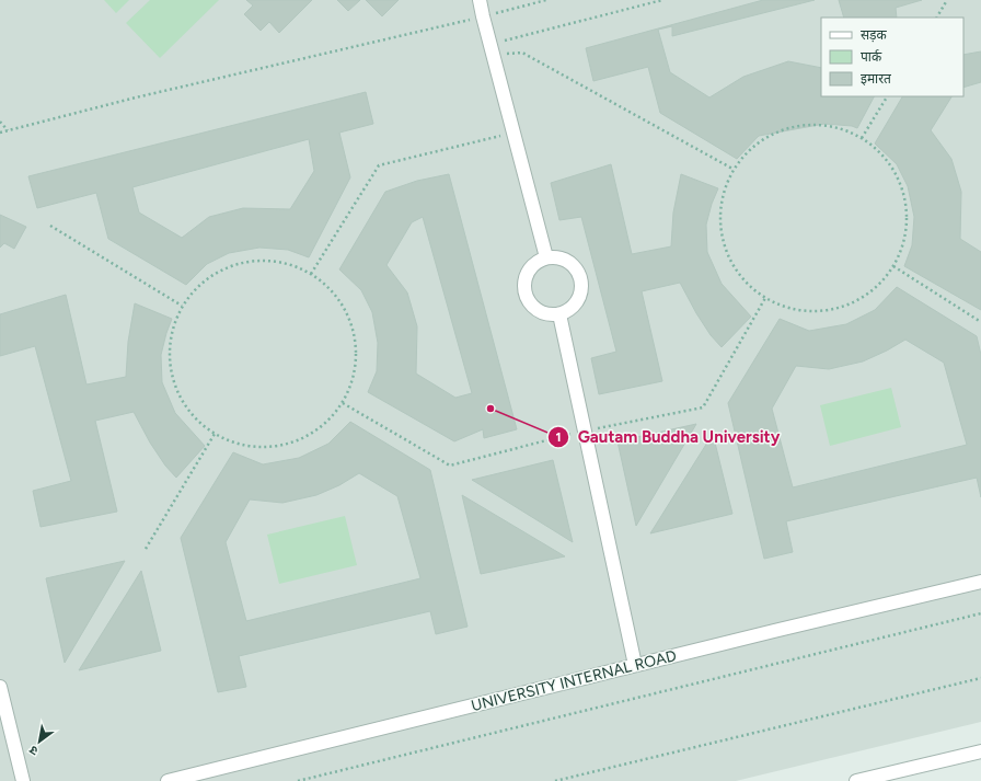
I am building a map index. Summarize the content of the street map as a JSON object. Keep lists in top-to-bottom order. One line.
{"streets":{"street":["UNIVERSITY INTERNAL ROAD"]},"places":["Gautam Buddha University"],"legend":["सड़क","पार्क","इमारत"],"north":"bottom left"}
